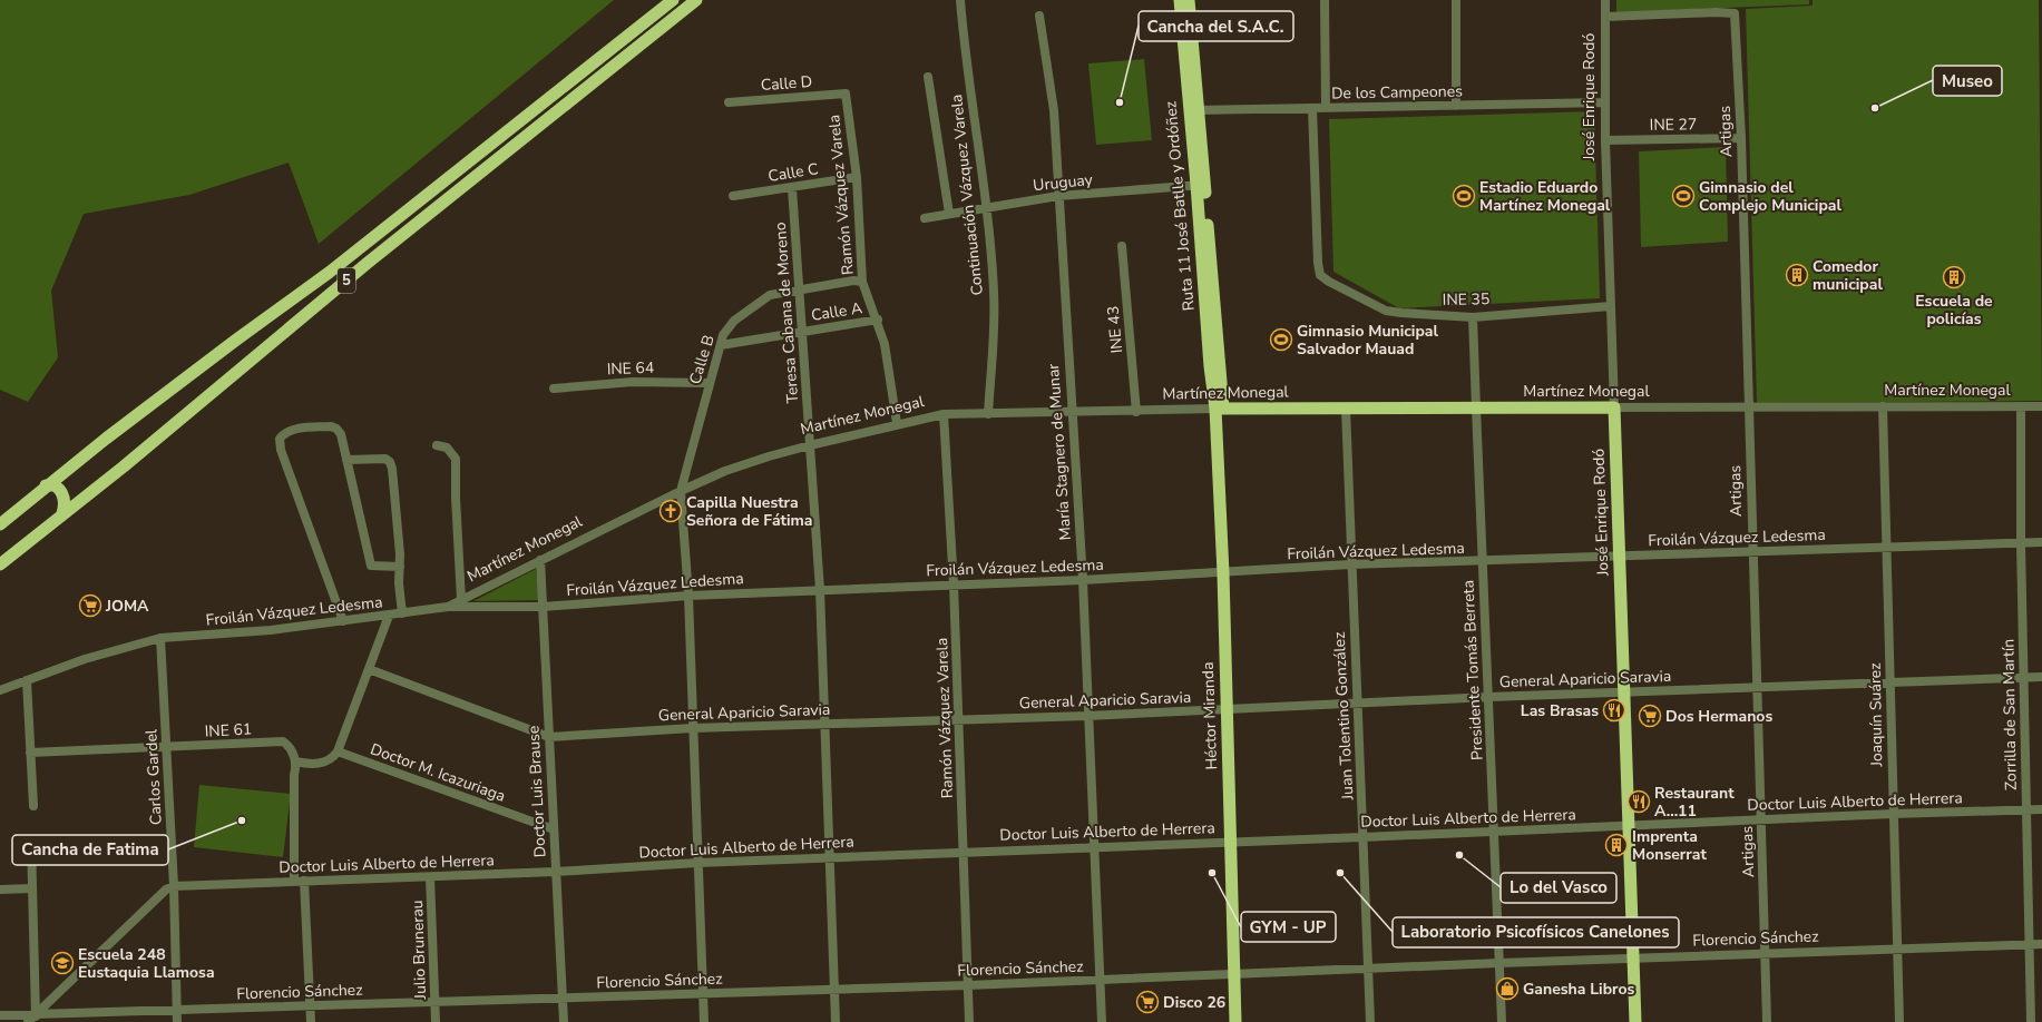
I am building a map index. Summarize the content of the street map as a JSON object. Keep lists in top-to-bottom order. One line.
{"streets":{"highway":["José Enrique Rodó","Ruta 11 José Batlle y Ordóñez","5","Martínez Monegal","Héctor Miranda"],"street":["Calle D","De los Campeones","INE 27","Artigas","Calle C","Uruguay","Ramón Vázquez Varela","Continuación Vázquez Varela","INE 35","Calle A","Teresa Cabana de Moreno","INE 43","Calle B","INE 64","María Stagnero de Munar","Froilán Vázquez Ledesma","Presidente Tomás Berreta","General Aparicio Saravia","Joaquín Suárez","Zorrilla de San Martín","Juan Tolentino González","INE 61","Doctor M. Icazuriaga","Carlos Gardel","Doctor Luis Brause","Doctor Luis Alberto de Herrera","Florencio Sánchez","Julio Brunerau"]},"crossings":[["Calle D","Ramón Vázquez Varela"],["De los Campeones","José Enrique Rodó"],["De los Campeones","Ruta 11 José Batlle y Ordóñez"],["De los Campeones","INE 35"],["José Enrique Rodó","INE 27"],["José Enrique Rodó","Artigas"],["José Enrique Rodó","INE 35"],["José Enrique Rodó","Martínez Monegal"],["José Enrique Rodó","Froilán Vázquez Ledesma"],["José Enrique Rodó","General Aparicio Saravia"],["José Enrique Rodó","Doctor Luis Alberto de Herrera"],["José Enrique Rodó","Florencio Sánchez"],["INE 27","Artigas"],["Artigas","Martínez Monegal"],["Artigas","Froilán Vázquez Ledesma"],["Artigas","General Aparicio Saravia"],["Artigas","Doctor Luis Alberto de Herrera"],["Artigas","Florencio Sánchez"],["Calle C","Ramón Vázquez Varela"],["Calle C","Teresa Cabana de Moreno"],["Uruguay","Continuación Vázquez Varela"],["Uruguay","Ruta 11 José Batlle y Ordóñez"],["Uruguay","María Stagnero de Munar"],["Ramón Vázquez Varela","Calle A"],["Ramón Vázquez Varela","Calle B"],["Ramón Vázquez Varela","Martínez Monegal"],["Ramón Vázquez Varela","Froilán Vázquez Ledesma"],["Ramón Vázquez Varela","General Aparicio Saravia"],["Ramón Vázquez Varela","Doctor Luis Alberto de Herrera"],["Ramón Vázquez Varela","Florencio Sánchez"],["Continuación Vázquez Varela","Martínez Monegal"],["Ruta 11 José Batlle y Ordóñez","Martínez Monegal"],["Ruta 11 José Batlle y Ordóñez","Héctor Miranda"],["INE 35","Presidente Tomás Berreta"],["Calle A","Teresa Cabana de Moreno"],["Calle A","Calle B"],["Teresa Cabana de Moreno","Calle B"],["Teresa Cabana de Moreno","Martínez Monegal"],["Teresa Cabana de Moreno","Froilán Vázquez Ledesma"],["Teresa Cabana de Moreno","General Aparicio Saravia"],["Teresa Cabana de Moreno","Doctor Luis Alberto de Herrera"],["Teresa Cabana de Moreno","Florencio Sánchez"],["INE 43","Martínez Monegal"],["Calle B","INE 64"],["Calle B","Martínez Monegal"],["Calle B","Froilán Vázquez Ledesma"],["Calle B","General Aparicio Saravia"],["Calle B","Doctor Luis Alberto de Herrera"],["Calle B","Florencio Sánchez"],["Martínez Monegal","María Stagnero de Munar"],["Martínez Monegal","Froilán Vázquez Ledesma"],["Martínez Monegal","Presidente Tomás Berreta"],["Martínez Monegal","Joaquín Suárez"],["Martínez Monegal","Zorrilla de San Martín"],["Martínez Monegal","Héctor Miranda"],["Martínez Monegal","Juan Tolentino González"],["Martínez Monegal","Doctor Luis Brause"],["María Stagnero de Munar","Froilán Vázquez Ledesma"],["María Stagnero de Munar","General Aparicio Saravia"],["María Stagnero de Munar","Doctor Luis Alberto de Herrera"],["María Stagnero de Munar","Florencio Sánchez"],["Froilán Vázquez Ledesma","Presidente Tomás Berreta"],["Froilán Vázquez Ledesma","Joaquín Suárez"],["Froilán Vázquez Ledesma","Zorrilla de San Martín"],["Froilán Vázquez Ledesma","Héctor Miranda"],["Froilán Vázquez Ledesma","Juan Tolentino González"],["Froilán Vázquez Ledesma","Carlos Gardel"],["Froilán Vázquez Ledesma","Doctor Luis Brause"],["Presidente Tomás Berreta","General Aparicio Saravia"],["Presidente Tomás Berreta","Doctor Luis Alberto de Herrera"],["Presidente Tomás Berreta","Florencio Sánchez"],["General Aparicio Saravia","Joaquín Suárez"],["General Aparicio Saravia","Zorrilla de San Martín"],["General Aparicio Saravia","Héctor Miranda"],["General Aparicio Saravia","Juan Tolentino González"],["General Aparicio Saravia","Doctor Luis Brause"],["Joaquín Suárez","Doctor Luis Alberto de Herrera"],["Joaquín Suárez","Florencio Sánchez"],["Zorrilla de San Martín","Doctor Luis Alberto de Herrera"],["Zorrilla de San Martín","Florencio Sánchez"],["Héctor Miranda","Doctor Luis Alberto de Herrera"],["Héctor Miranda","Florencio Sánchez"],["Juan Tolentino González","Doctor Luis Alberto de Herrera"],["Juan Tolentino González","Florencio Sánchez"],["INE 61","Carlos Gardel"],["Doctor M. Icazuriaga","Doctor Luis Brause"],["Carlos Gardel","Doctor Luis Alberto de Herrera"],["Carlos Gardel","Florencio Sánchez"],["Doctor Luis Brause","Doctor Luis Alberto de Herrera"],["Doctor Luis Brause","Florencio Sánchez"],["Doctor Luis Alberto de Herrera","Julio Brunerau"],["Florencio Sánchez","Julio Brunerau"]],"places":{"other":["Cancha del S.A.C.","Museo","Cancha de Fatima","Lo del Vasco","GYM - UP","Laboratorio Psicofísicos Canelones"],"sports":["Estadio Eduardo Martínez Monegal","Gimnasio del Complejo Municipal","Gimnasio Municipal Salvador Mauad"],"building":["Comedor municipal","Escuela de policías","Imprenta Monserrat"],"church":["Capilla Nuestra Señora de Fátima"],"supermarket":["JOMA","Dos Hermanos","Disco 26"],"restaurant":["Las Brasas","Restaurant A...11"],"school or university":["Escuela 248 Eustaquia Llamosa"],"shop":["Ganesha Libros"]}}
